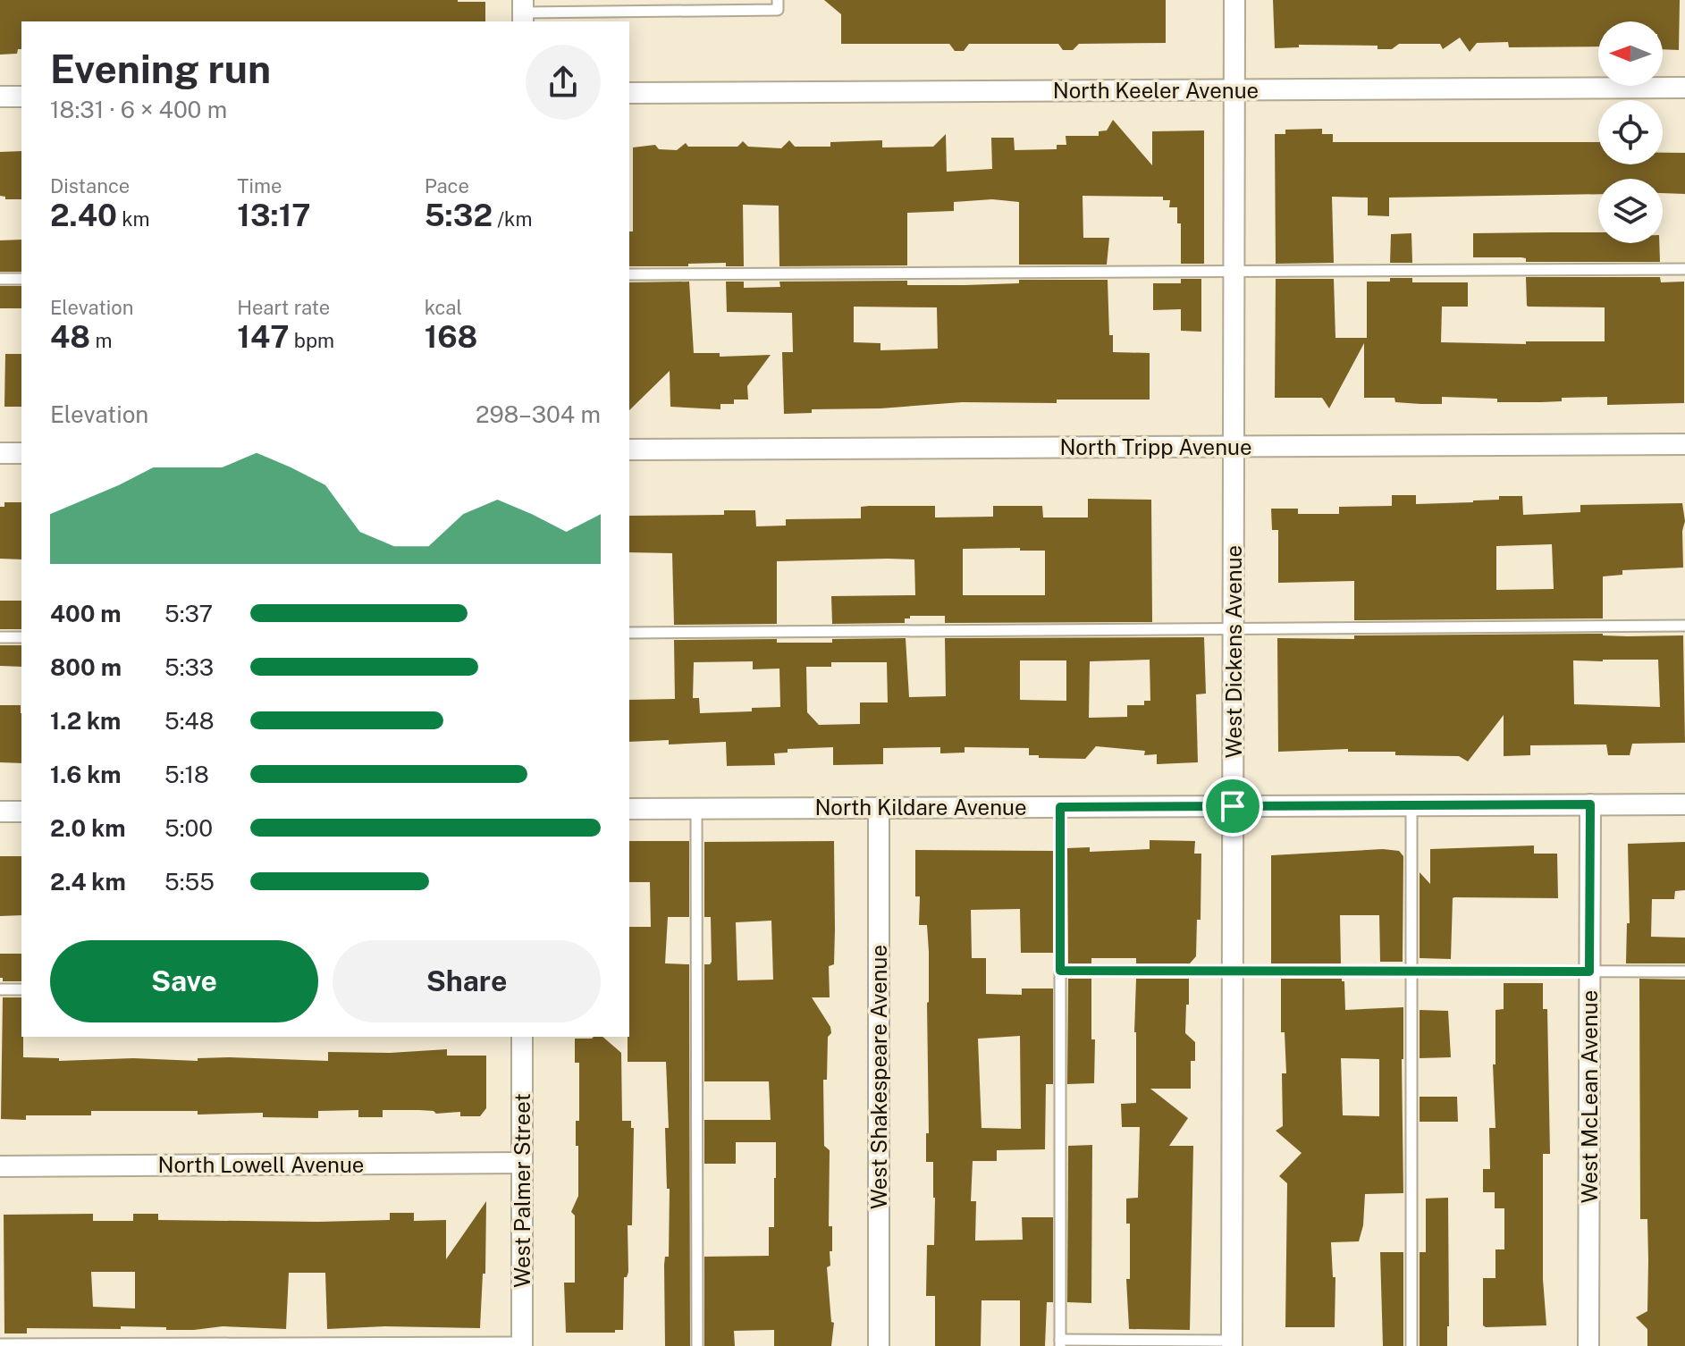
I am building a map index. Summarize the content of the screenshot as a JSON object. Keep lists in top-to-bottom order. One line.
{"streets":{"street":["North Keeler Avenue","North Tripp Avenue","West Dickens Avenue","North Kildare Avenue","West Shakespeare Avenue","West McLean Avenue","North Lowell Avenue","West Palmer Street"]},"crossings":[["North Keeler Avenue","West Dickens Avenue"],["North Tripp Avenue","West Dickens Avenue"],["West Dickens Avenue","North Kildare Avenue"],["North Kildare Avenue","West Shakespeare Avenue"],["North Kildare Avenue","West McLean Avenue"],["North Lowell Avenue","West Palmer Street"]],"north":"left","page":{"heading":["Evening run","18:31 · 6 × 400 m"],"stats":[["Distance","2.40 km"],["Time","13:17"],["Pace","5:32 /km"],["Elevation","48 m"],["Heart rate","147 bpm"],["kcal","168"]],"chart":["Elevation","298–304 m"],"list":[{"name":"400 m","note":"5:37"},{"name":"800 m","note":"5:33"},{"name":"1.2 km","note":"5:48"},{"name":"1.6 km","note":"5:18"},{"name":"2.0 km","note":"5:00"},{"name":"2.4 km","note":"5:55"}],"buttons":["Save","Share"]}}
